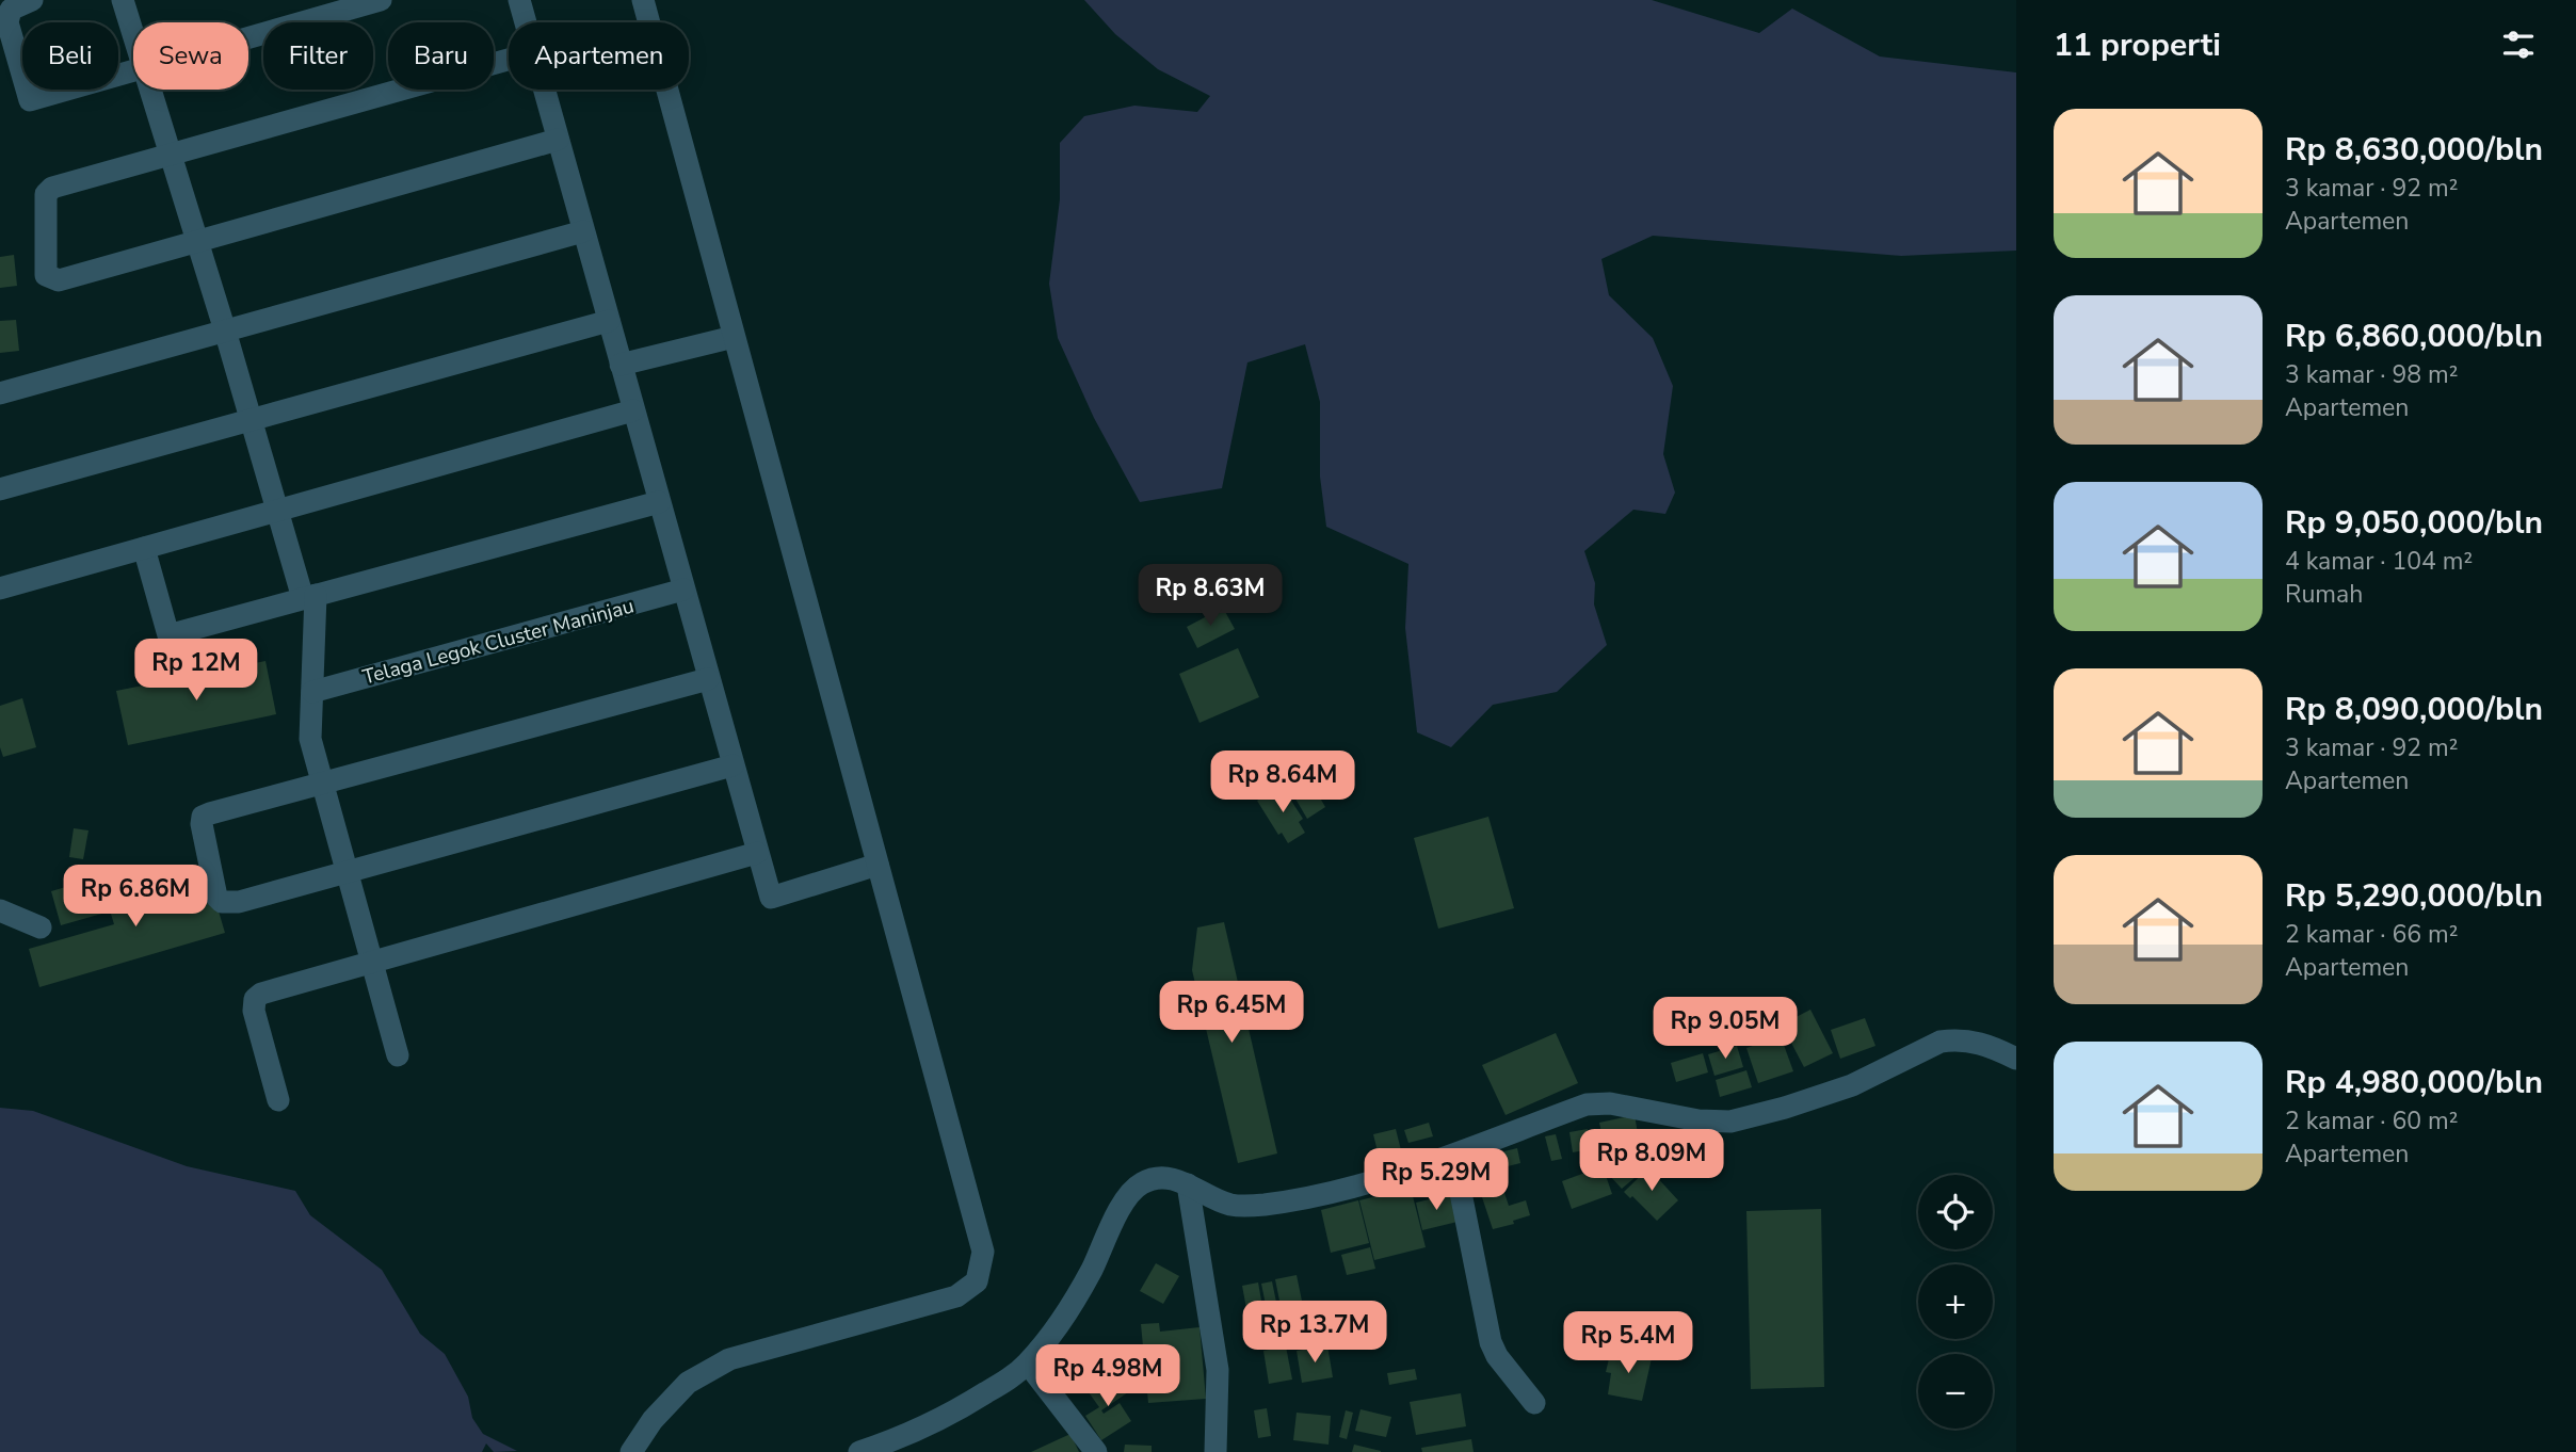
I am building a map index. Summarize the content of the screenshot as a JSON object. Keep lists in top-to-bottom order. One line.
{"streets":{"street":["Telaga Legok Cluster Maninjau"]},"page":{"heading":"11 properti","chip":["Beli","Sewa","Filter","Baru","Apartemen"],"list":[{"name":"Rp 8,630,000/bln","note":"3 kamar · 92 m² · Apartemen"},{"name":"Rp 6,860,000/bln","note":"3 kamar · 98 m² · Apartemen"},{"name":"Rp 9,050,000/bln","note":"4 kamar · 104 m² · Rumah"},{"name":"Rp 8,090,000/bln","note":"3 kamar · 92 m² · Apartemen"},{"name":"Rp 5,290,000/bln","note":"2 kamar · 66 m² · Apartemen"},{"name":"Rp 4,980,000/bln","note":"2 kamar · 60 m² · Apartemen"}],"price":["Rp 8.63M","Rp 12M","Rp 8.64M","Rp 6.86M","Rp 6.45M","Rp 9.05M","Rp 8.09M","Rp 5.29M","Rp 13.7M","Rp 5.4M","Rp 4.98M"],"map_buttons":["+","−"]}}
